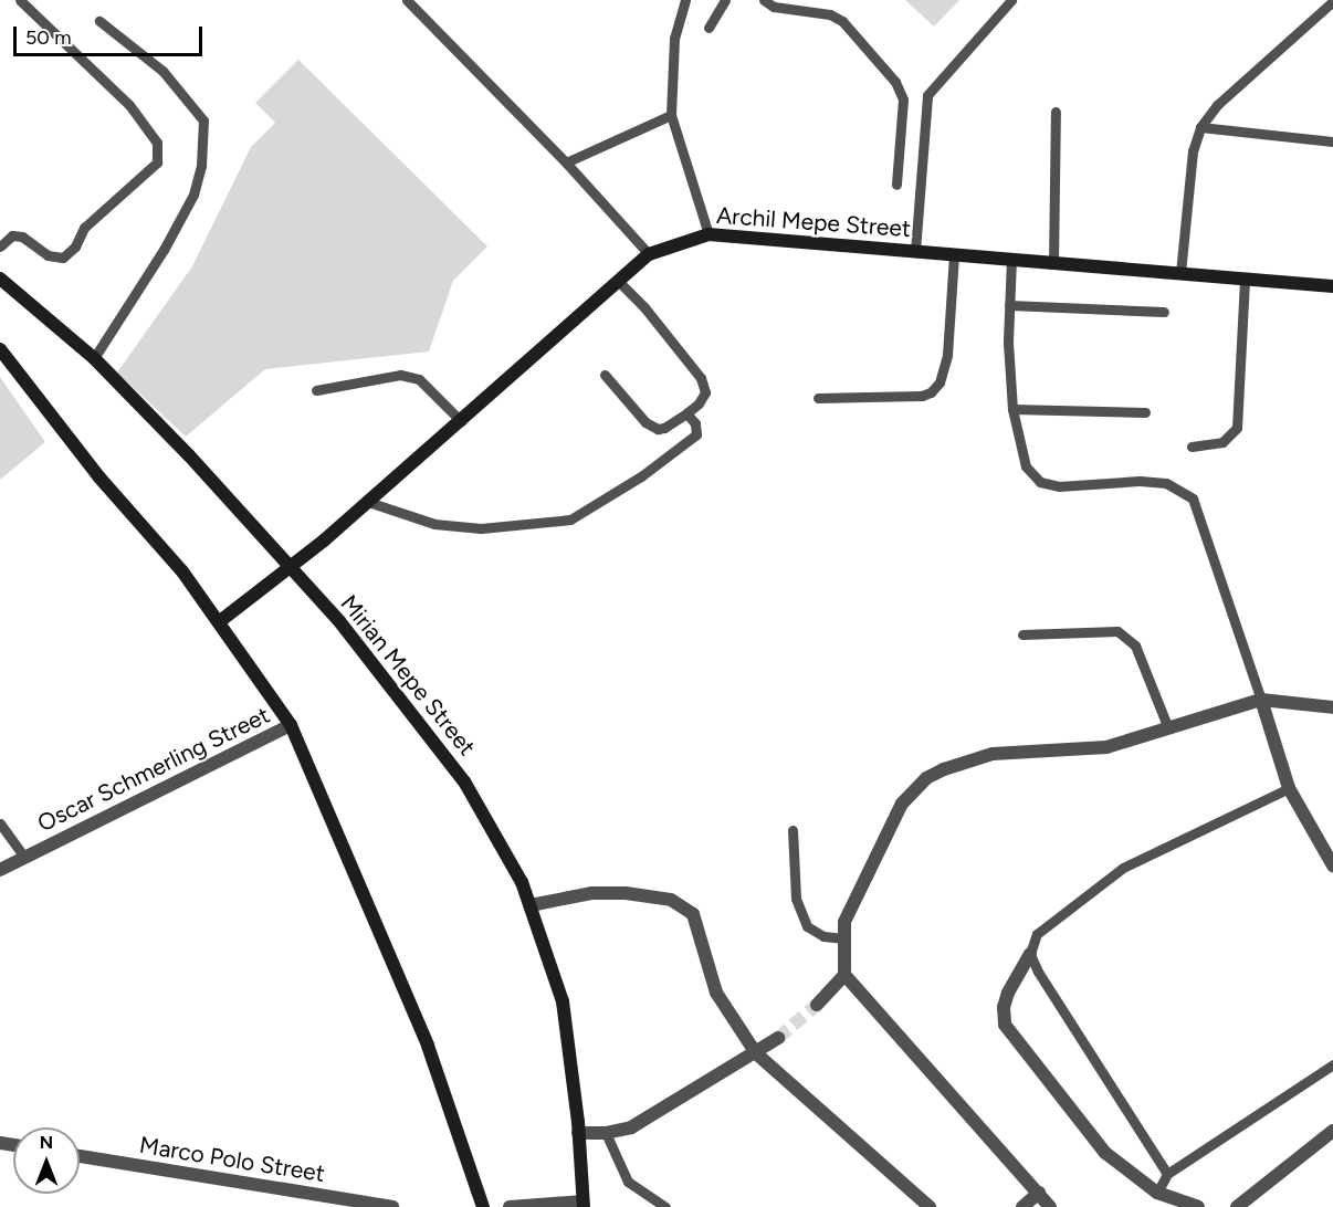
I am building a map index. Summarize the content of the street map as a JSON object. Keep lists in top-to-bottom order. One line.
{"streets":{"street":["Archil Mepe Street","Mirian Mepe Street","Oscar Schmerling Street","Marco Polo Street"]},"crossings":[["Archil Mepe Street","Mirian Mepe Street"]],"scale_bar":"50 m","north":"top"}
